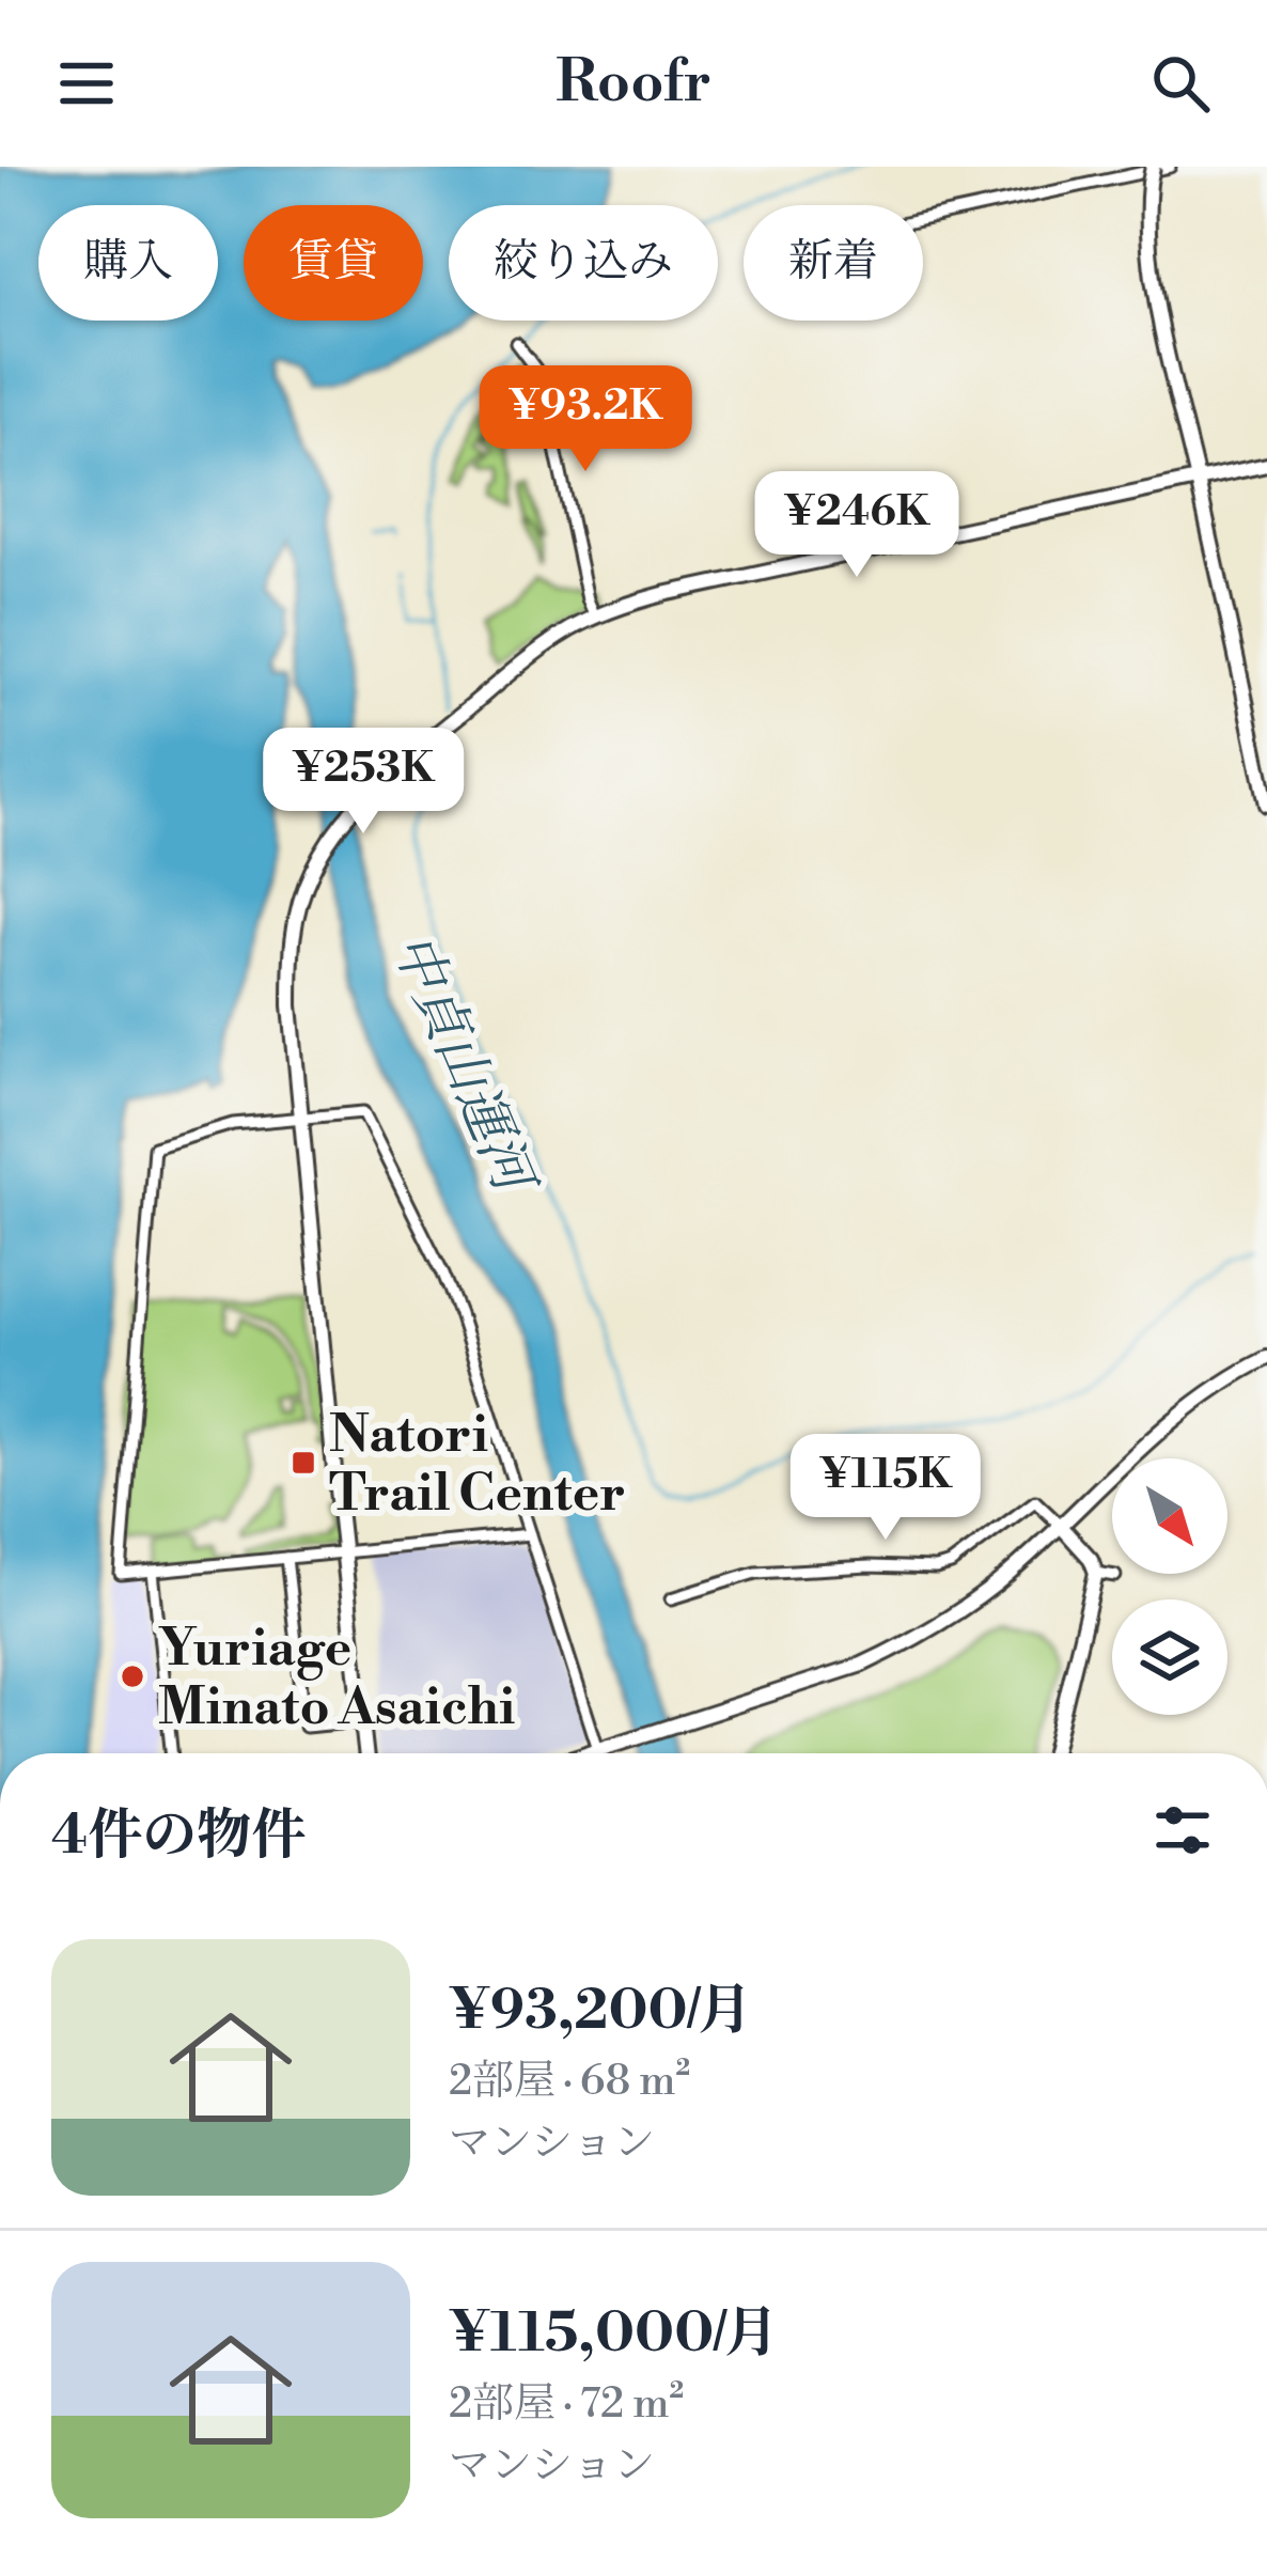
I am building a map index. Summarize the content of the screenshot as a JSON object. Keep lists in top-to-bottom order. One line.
{"water":["中貞山運河"],"places":{"transit":["Natori Trail Center"],"other":["Yuriage Minato Asaichi"]},"north":"bottom right","page":{"header":"Roofr","chip":["購入","賃貸","絞り込み","新着"],"price":["¥93.2K","¥246K","¥253K","¥115K"],"heading":"4件の物件","list":[{"name":"¥93,200/月","note":"2部屋 · 68 m² · マンション"},{"name":"¥115,000/月","note":"2部屋 · 72 m² · マンション"}]}}
